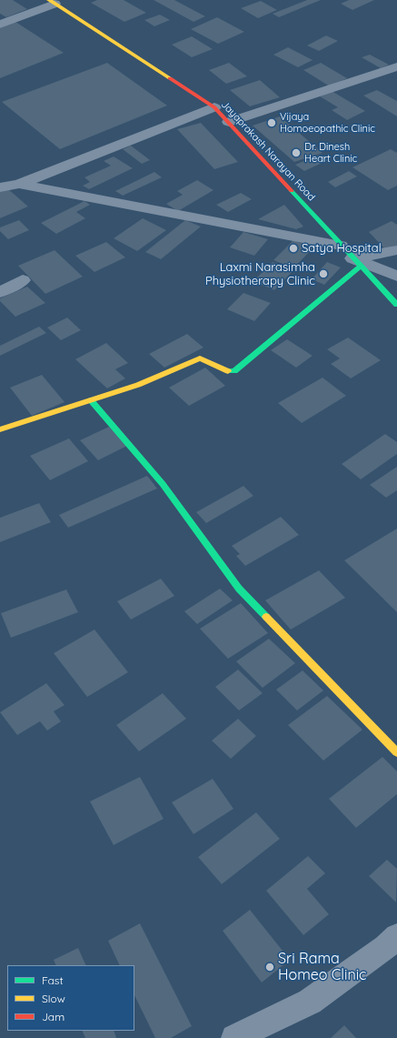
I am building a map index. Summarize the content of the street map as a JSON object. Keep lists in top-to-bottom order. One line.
{"streets":{"street":["Jayaprakash Narayan Road"]},"places":["Vijaya Homoeopathic Clinic","Dr. Dinesh Heart Clinic","Satya Hospital","Laxmi Narasimha Physiotherapy Clinic","Sri Rama Homeo Clinic"],"legend":["Fast","Slow","Jam"]}
